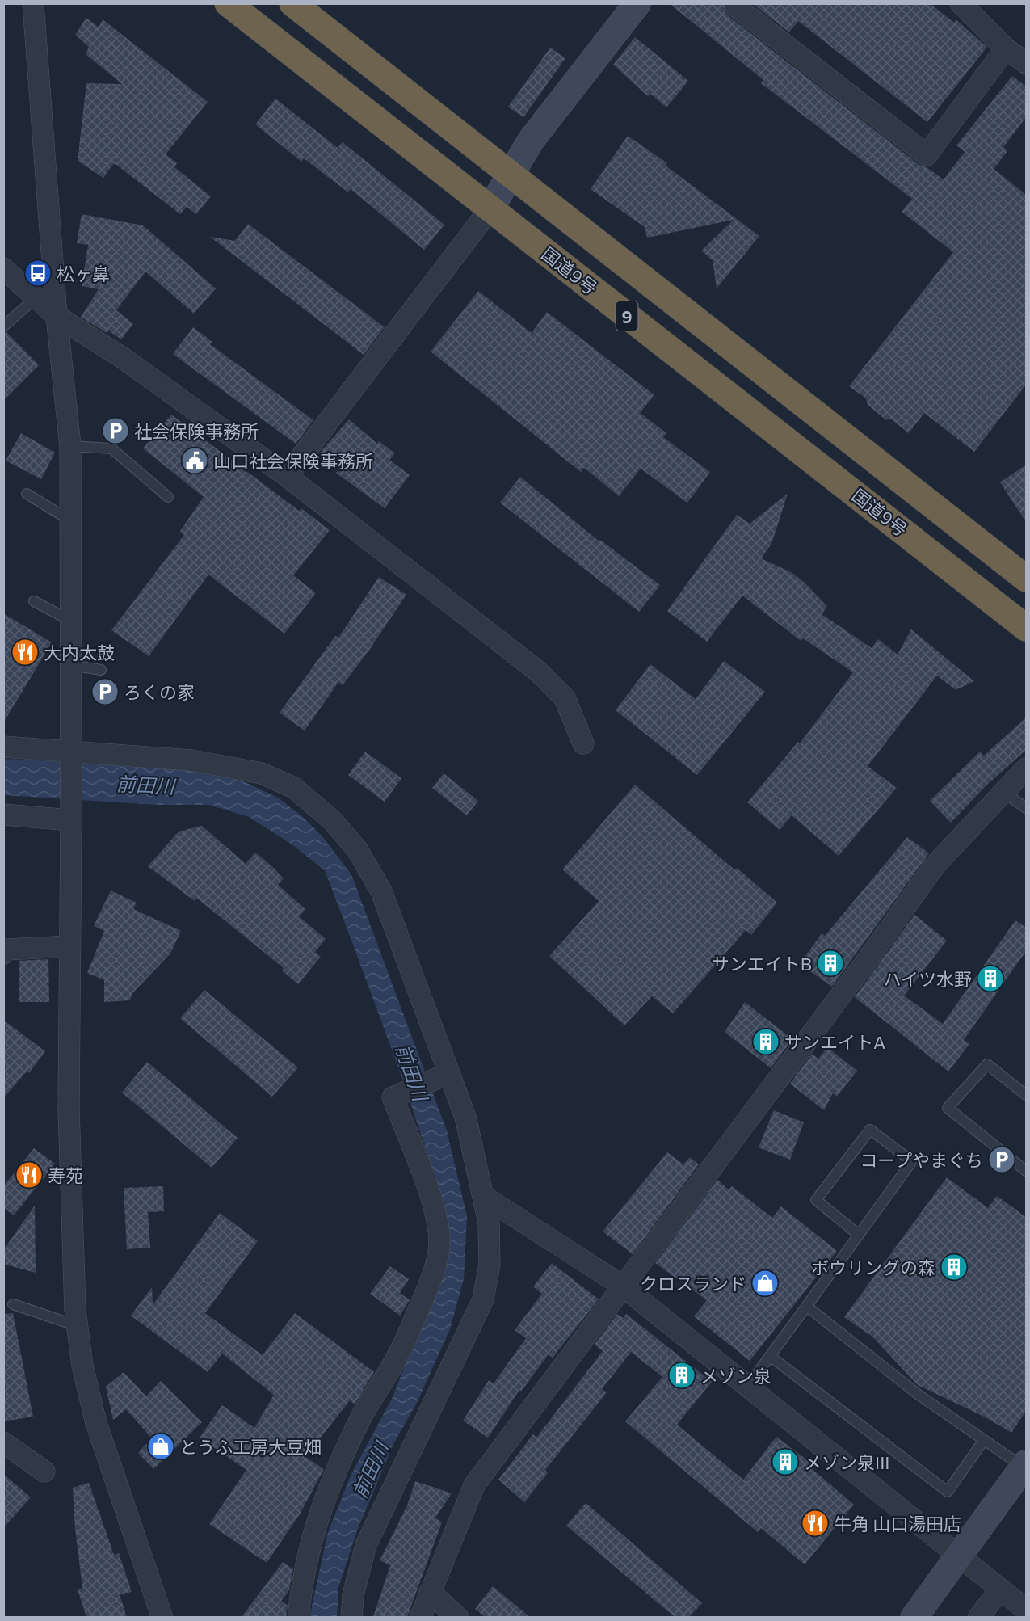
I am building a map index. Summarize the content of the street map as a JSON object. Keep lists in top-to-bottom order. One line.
{"streets":{"highway":["国道9号","9"]},"water":["前田川"],"places":{"bus stop":["松ヶ鼻"],"parking":["社会保険事務所","ろくの家","コープやまぐち"],"public building":["山口社会保険事務所"],"restaurant":["大内太鼓","寿苑","牛角 山口湯田店"],"building":["サンエイトB","ハイツ水野","サンエイトA","ボウリングの森","メゾン泉","メゾン泉III"],"shop":["クロスランド","とうふ工房大豆畑"]}}
